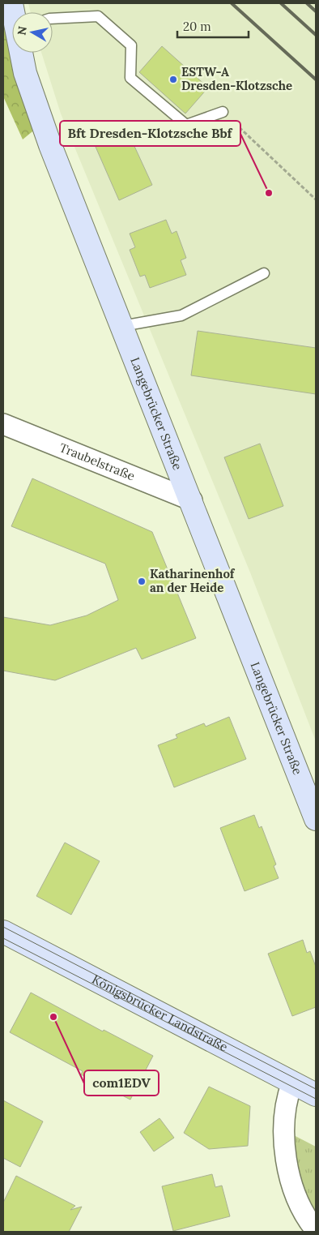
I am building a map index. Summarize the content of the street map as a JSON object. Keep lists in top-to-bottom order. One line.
{"streets":{"main road":["Langebrücker Straße","Königsbrücker Landstraße"],"street":["Traubelstraße"]},"crossings":[["Langebrücker Straße","Traubelstraße"]],"places":["ESTW-A Dresden-Klotzsche","Bft Dresden-Klotzsche Bbf","Katharinenhof an der Heide","com1EDV"],"scale_bar":"20 m","north":"left"}
